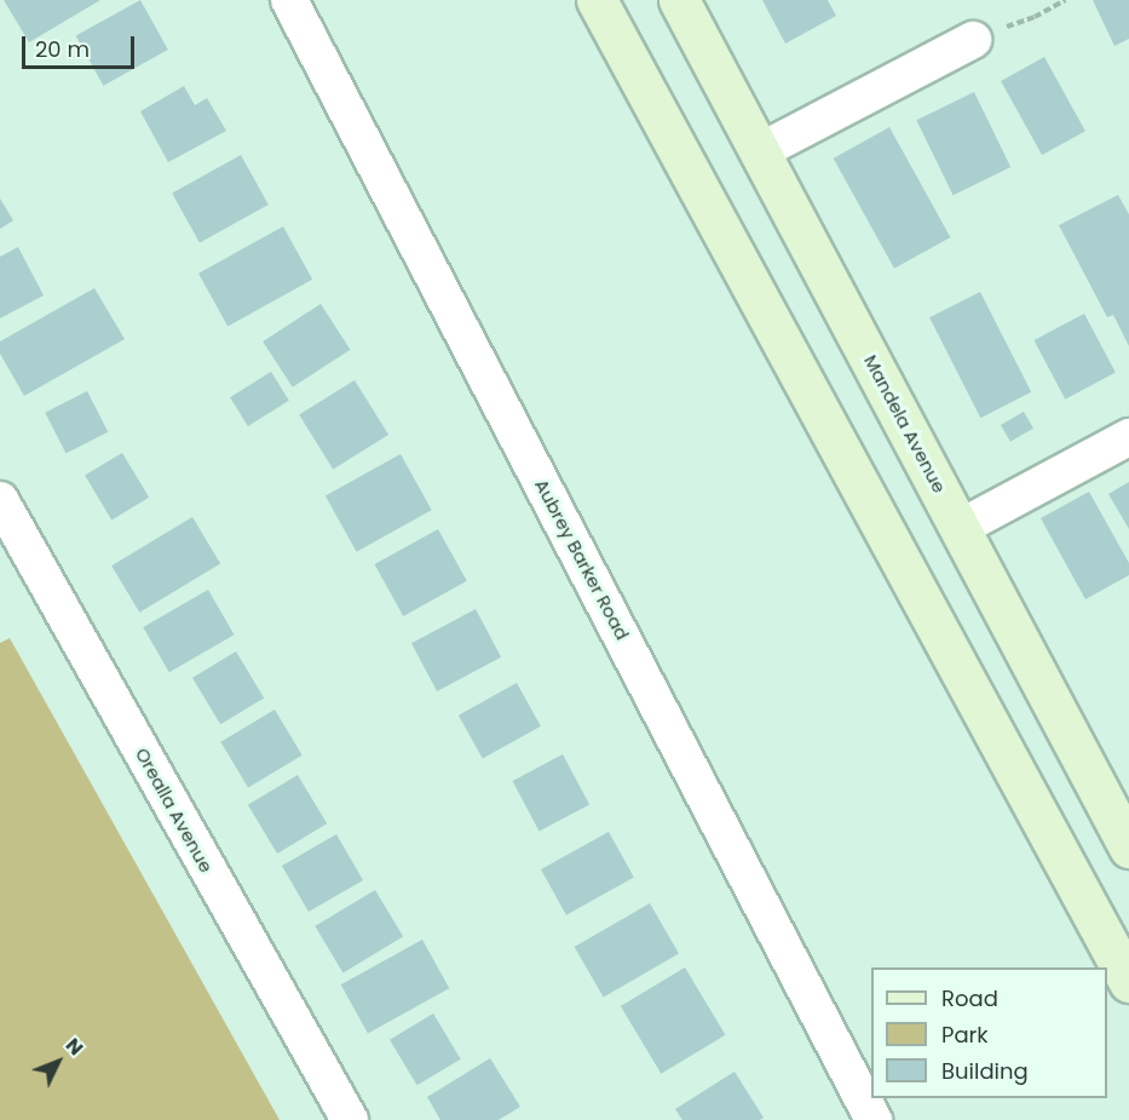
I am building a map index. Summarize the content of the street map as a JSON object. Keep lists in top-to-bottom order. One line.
{"streets":{"main road":["Mandela Avenue"],"street":["Aubrey Barker Road","Orealla Avenue"]},"legend":["Road","Park","Building"],"scale_bar":"20 m","north":"top right"}
